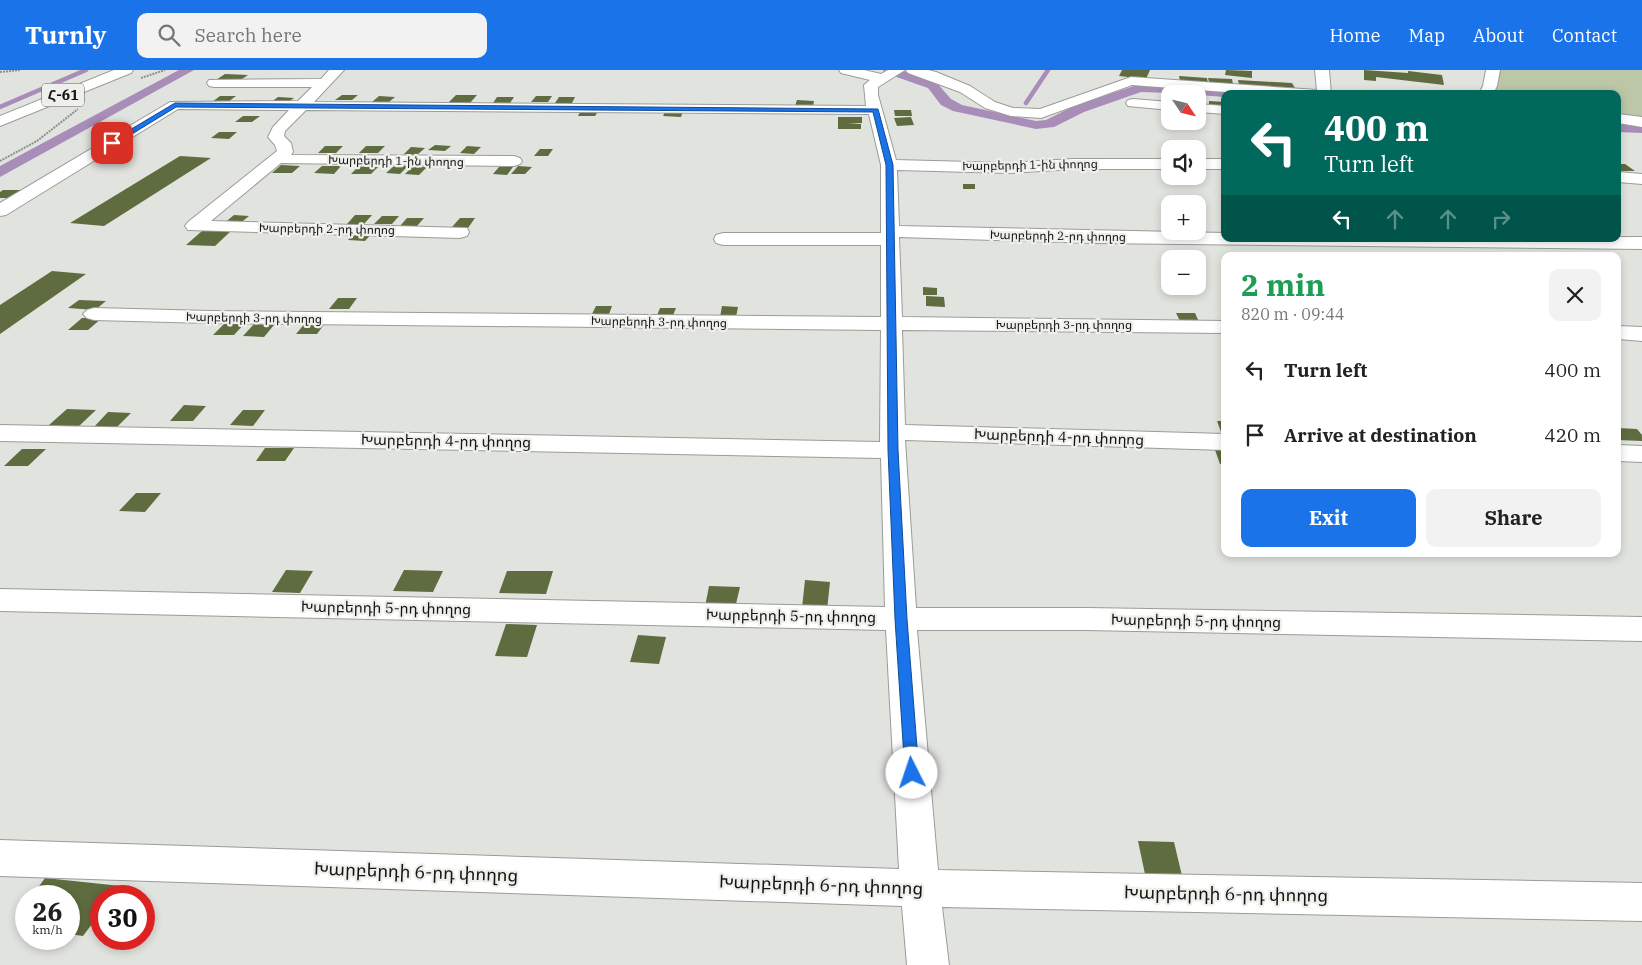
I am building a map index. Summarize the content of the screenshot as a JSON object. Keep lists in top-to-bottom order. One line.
{"streets":{"street":["Հ-61","Խարբերդի 1-ին փողոց","Խարբերդի 2-րդ փողոց","Խարբերդի 3-րդ փողոց","Խարբերդի 4-րդ փողոց","Խարբերդի 5-րդ փողոց","Խարբերդի 6-րդ փողոց"]},"crossings":[["Խարբերդի 1-ին փողոց","Խարբերդի 2-րդ փողոց"]],"north":"bottom right","page":{"header":"Turnly","search":"Search here","nav":["Home","Map","About","Contact"],"map_buttons":["+","−"],"turn":["400 m","Turn left"],"heading":["2 min","820 m · 09:44"],"list":[{"name":"Turn left","value":"400 m"},{"name":"Arrive at destination","value":"420 m"}],"buttons":["Exit","Share"],"speed":"26 km/h","limit":"30"}}
